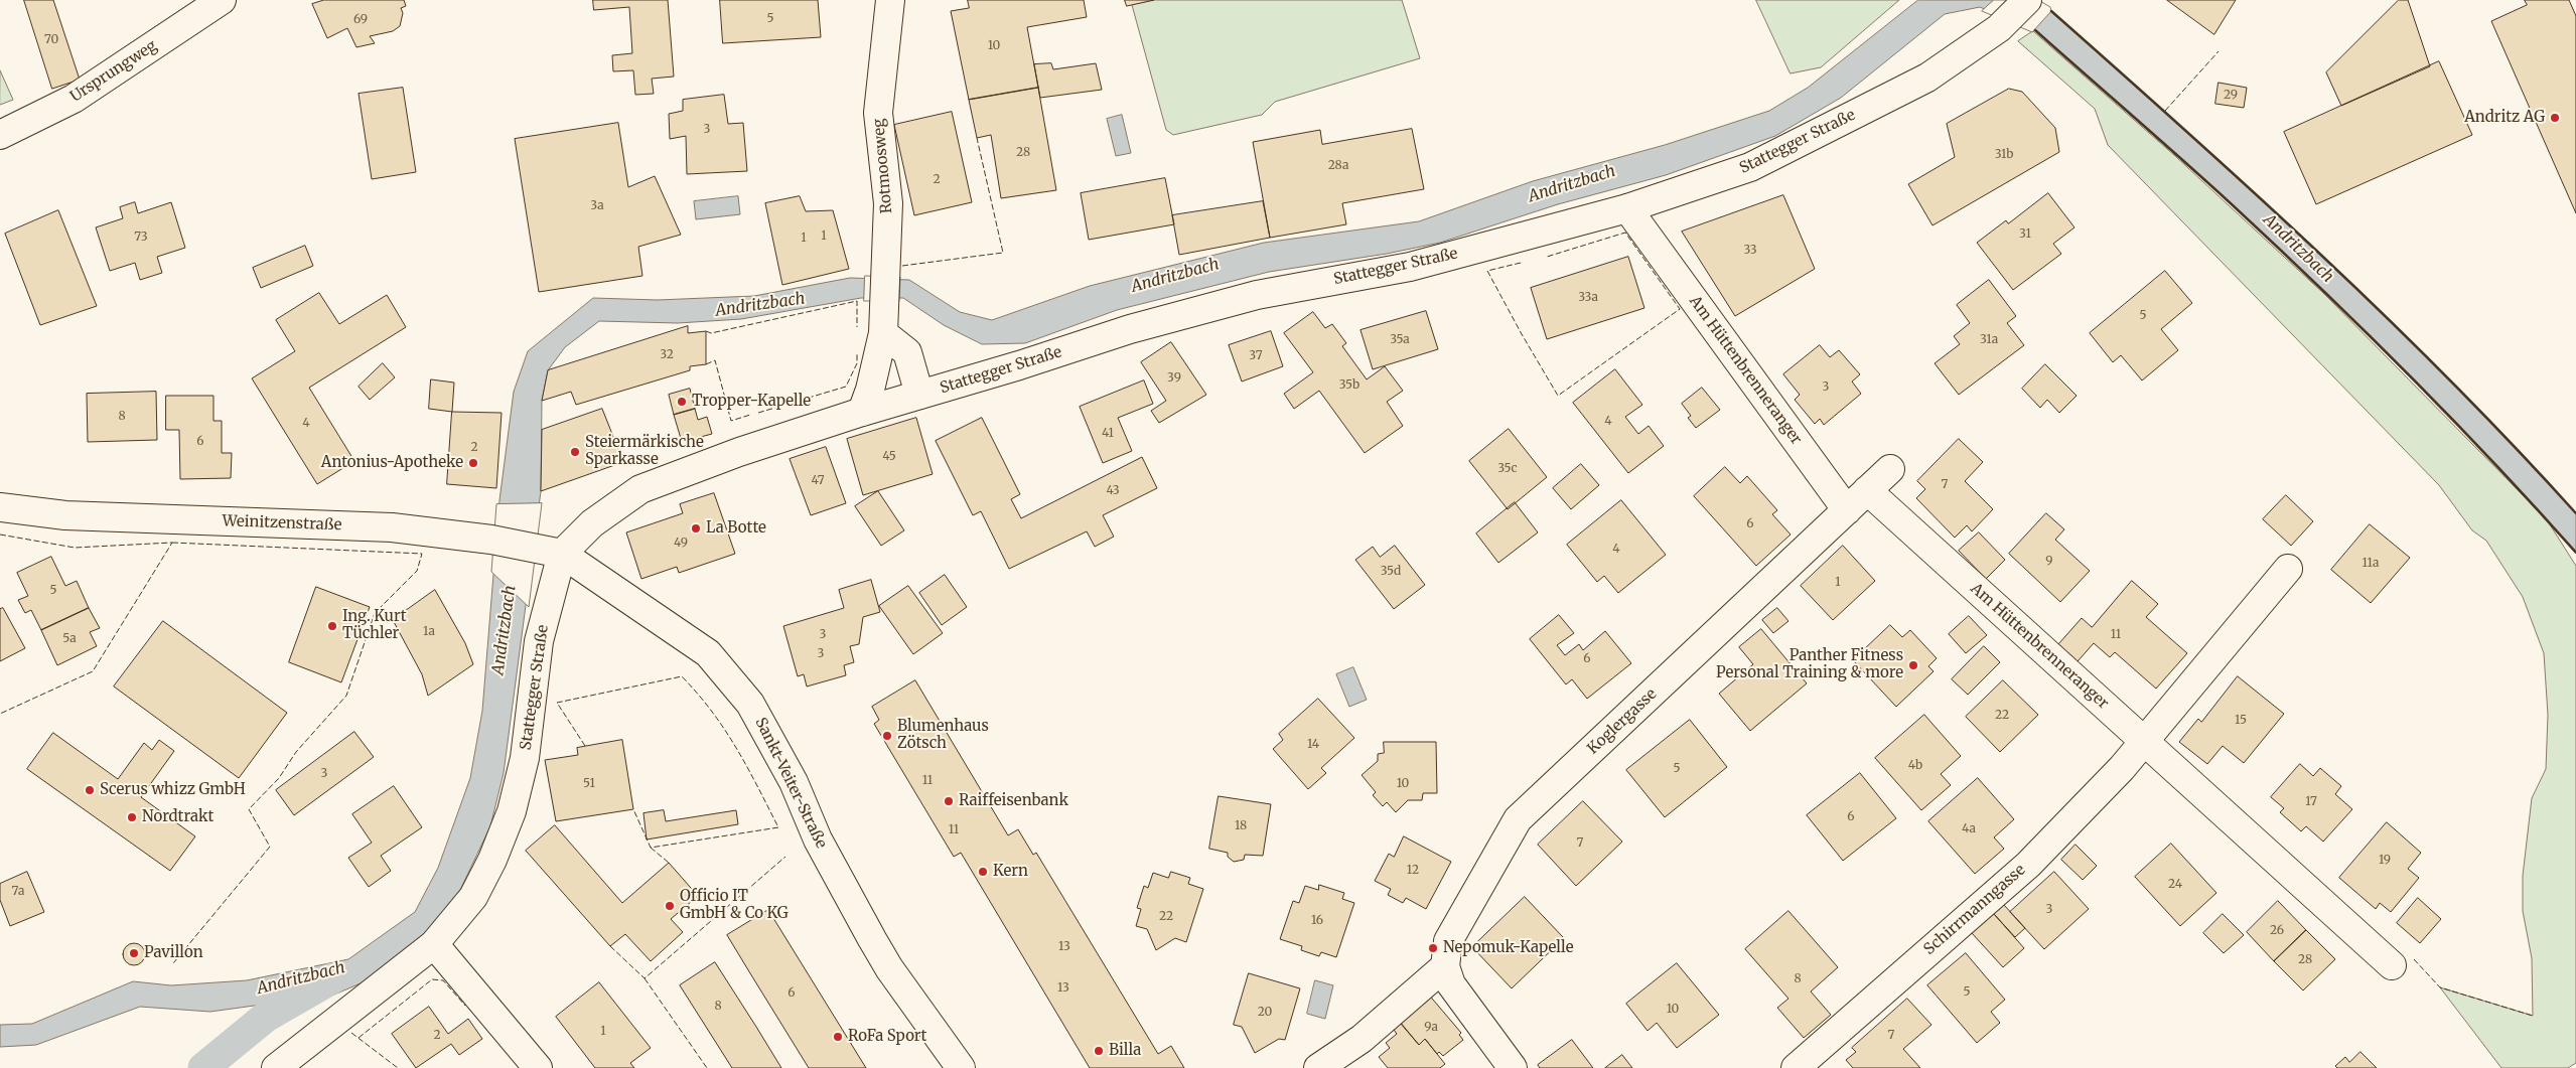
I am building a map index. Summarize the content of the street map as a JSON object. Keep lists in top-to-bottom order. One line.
{"streets":{"street":["Ursprungweg","Stattegger Straße","Rotmoosweg","Am Hüttenbrenneranger","Weinitzenstraße","Koglergasse","Sankt-Veiter-Straße","Schirrmanngasse"]},"crossings":[["Stattegger Straße","Rotmoosweg"],["Stattegger Straße","Am Hüttenbrenneranger"],["Stattegger Straße","Weinitzenstraße"],["Stattegger Straße","Sankt-Veiter-Straße"],["Am Hüttenbrenneranger","Koglergasse"],["Am Hüttenbrenneranger","Schirrmanngasse"],["Weinitzenstraße","Sankt-Veiter-Straße"]],"water":["Andritzbach"],"places":["Andritz AG","Tropper-Kapelle","Steiermärkische Sparkasse","Antonius-Apotheke","La Botte","Ing. Kurt Tüchler","Panther Fitness Personal Training & more","Blumenhaus Zötsch","Scerus whizz GmbH","Raiffeisenbank","Nordtrakt","Kern","Officio IT GmbH & Co KG","Nepomuk-Kapelle","Pavillon","RoFa Sport","Billa"],"house_numbers":["5","69","70","10","29","3","28","31b","28a","2","3a","31","1","73","1","33","33a","5","35a","31a","32","37","39","35b","3","8","4","4","41","6","2","45","35c","47","7","43","6","49","4","9","11a","35d","1","5","1a","3","11","5a","3","6","22","15","14","4b","5","3","11","51","10","17","6","18","4a","11","7","19","12","24","7a","3","22","16","26","13","28","8","13","5","6","8","10","20","9a","1","2","7"]}
